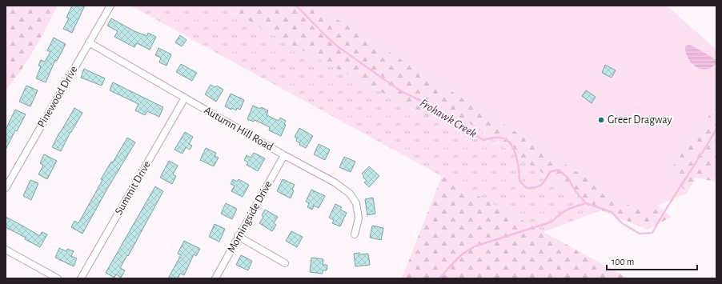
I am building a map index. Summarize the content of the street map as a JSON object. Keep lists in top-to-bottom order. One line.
{"streets":{"street":["Pinewood Drive","Autumn Hill Road","Summit Drive","Morningside Drive"]},"crossings":[["Pinewood Drive","Autumn Hill Road"],["Autumn Hill Road","Summit Drive"],["Autumn Hill Road","Morningside Drive"]],"water":["Frohawk Creek"],"places":["Greer Dragway"],"scale_bar":"100 m"}
